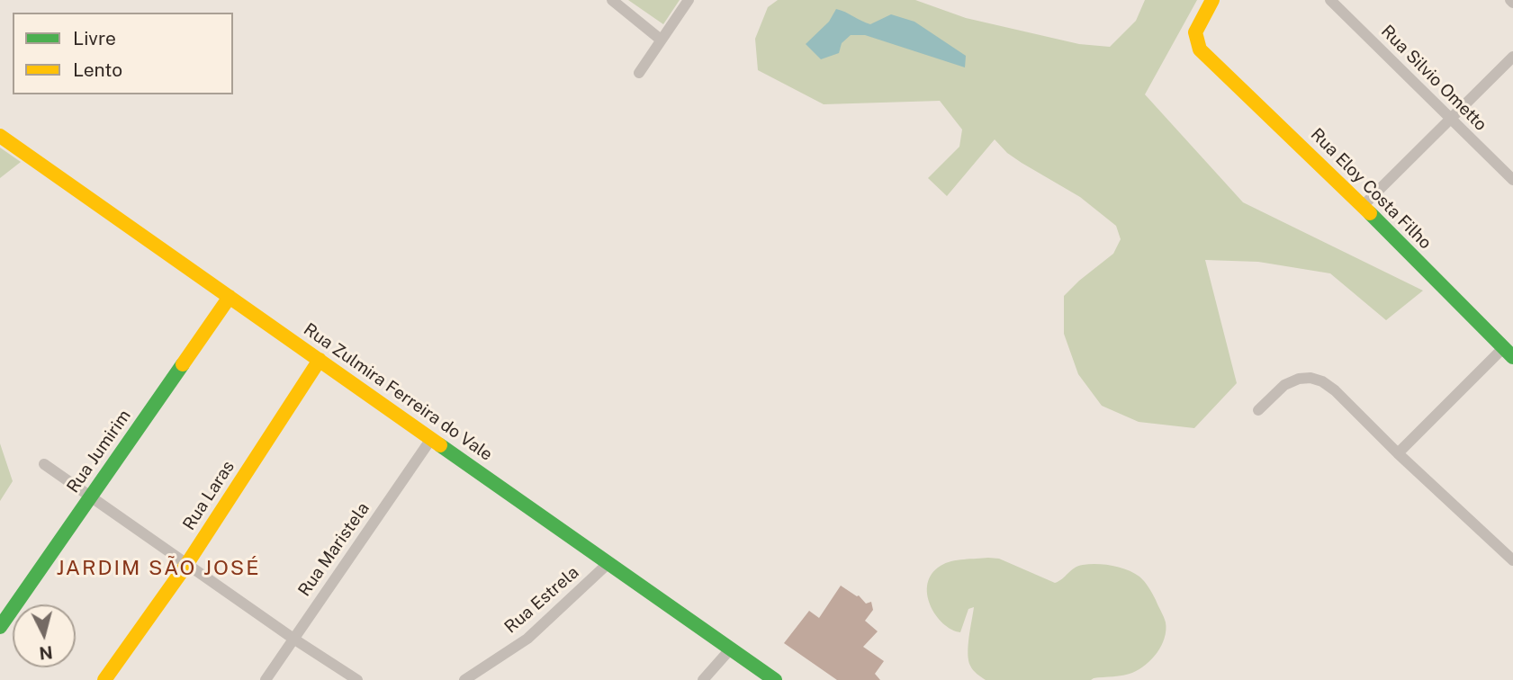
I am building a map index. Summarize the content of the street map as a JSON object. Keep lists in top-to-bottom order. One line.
{"streets":{"street":["Rua Silvio Ometto","Rua Eloy Costa Filho","Rua Zulmira Ferreira do Vale","Rua Jumirim","Rua Laras","Rua Maristela","Rua Estrela"]},"crossings":[["Rua Zulmira Ferreira do Vale","Rua Jumirim"],["Rua Zulmira Ferreira do Vale","Rua Laras"],["Rua Zulmira Ferreira do Vale","Rua Maristela"],["Rua Zulmira Ferreira do Vale","Rua Estrela"]],"districts":["JARDIM SÃO JOSÉ"],"legend":["Livre","Lento"],"north":"bottom"}
